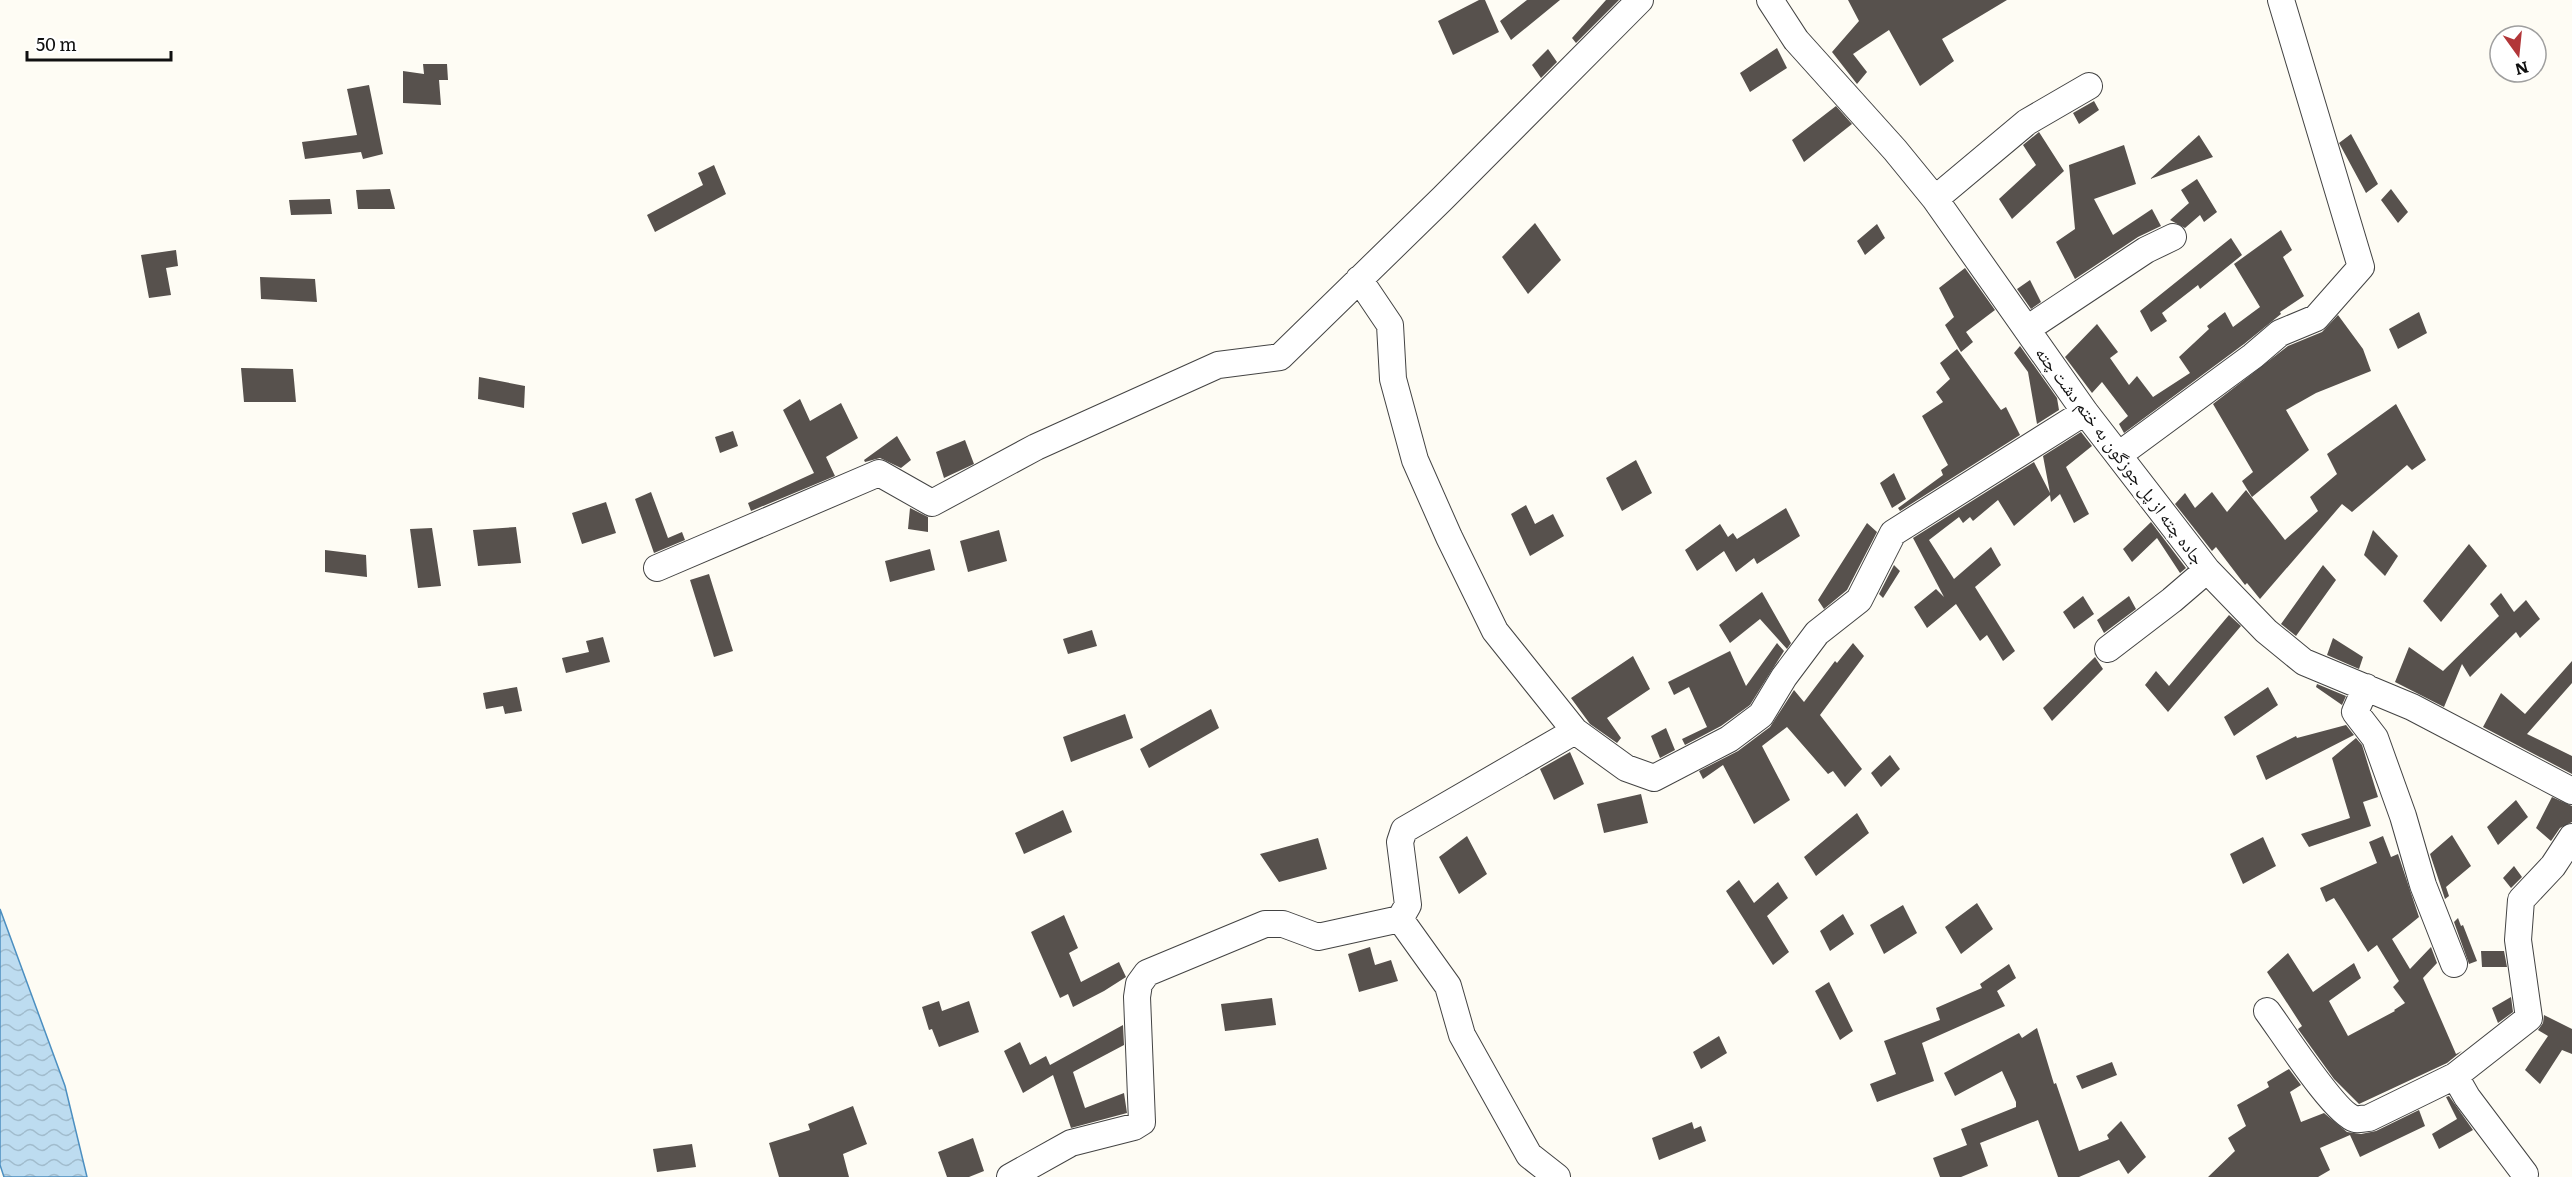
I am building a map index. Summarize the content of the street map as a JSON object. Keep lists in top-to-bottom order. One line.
{"streets":{"street":["جاده چته از پل جوزگون به ختم دشت چته"]},"scale_bar":"50 m","north":"bottom"}
